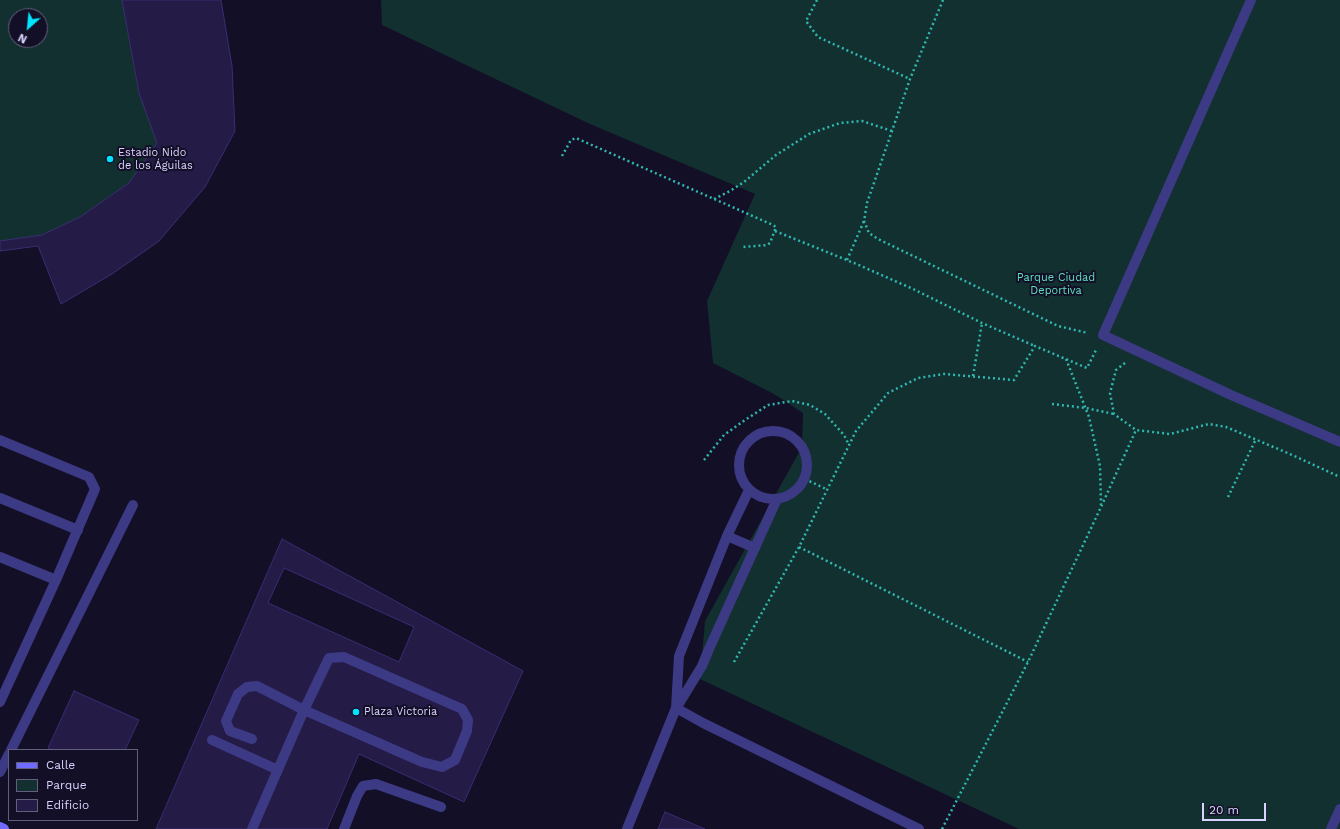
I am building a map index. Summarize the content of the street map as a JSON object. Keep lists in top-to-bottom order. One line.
{"parks":["Parque Ciudad Deportiva"],"places":["Estadio Nido de los Águilas","Plaza Victoria"],"legend":["Calle","Parque","Edificio"],"scale_bar":"20 m","north":"bottom left"}
